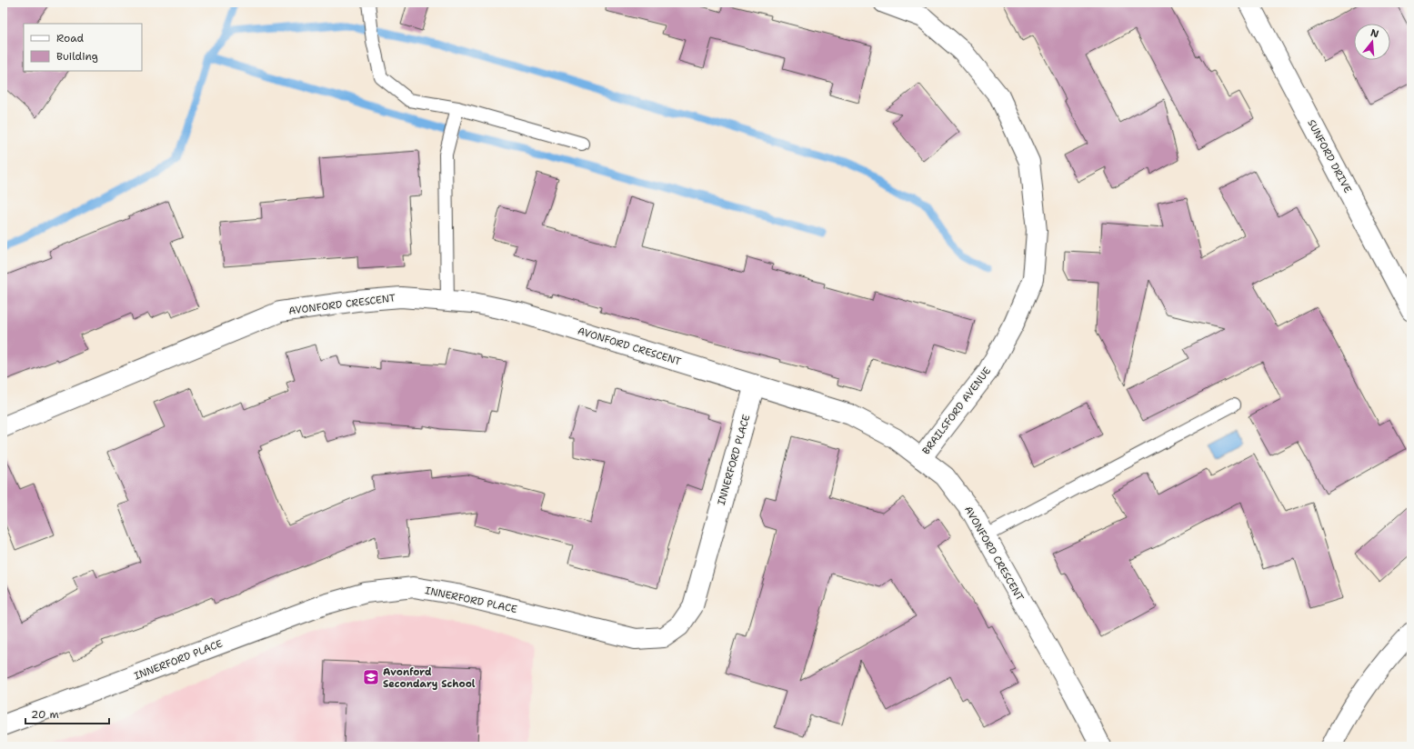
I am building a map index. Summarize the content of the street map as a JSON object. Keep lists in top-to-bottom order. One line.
{"streets":{"street":["SUNFORD DRIVE","AVONFORD CRESCENT","BRAILSFORD AVENUE","INNERFORD PLACE"]},"crossings":[["AVONFORD CRESCENT","BRAILSFORD AVENUE"],["AVONFORD CRESCENT","INNERFORD PLACE"]],"places":{"school or university":["Avonford Secondary School"]},"legend":["Road","Building"],"scale_bar":"20 m","north":"top"}
